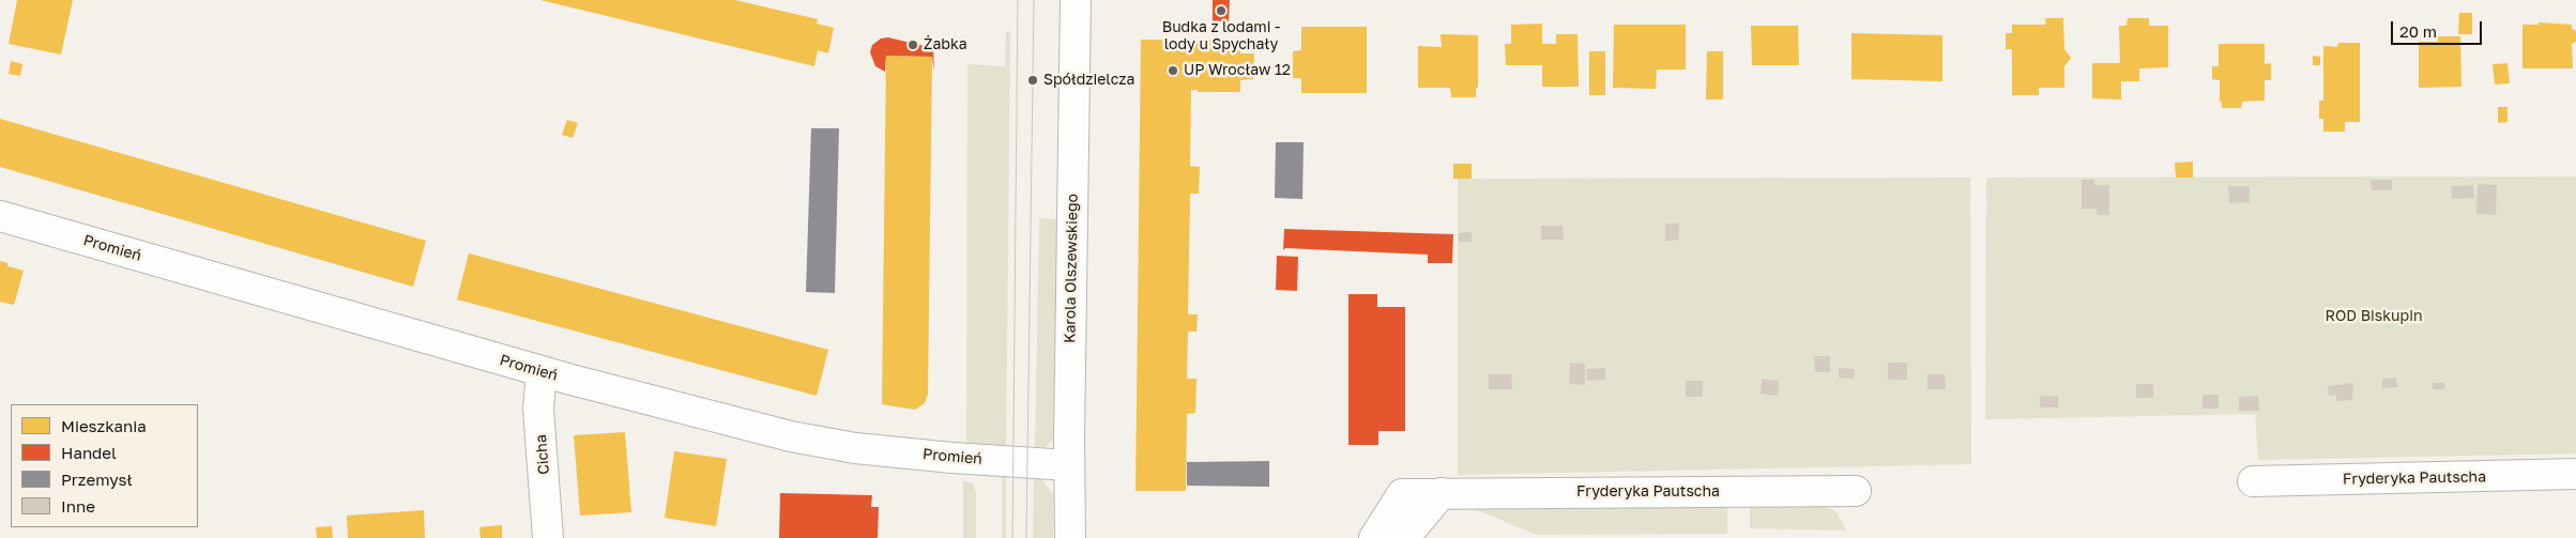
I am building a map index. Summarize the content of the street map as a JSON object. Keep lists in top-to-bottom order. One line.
{"streets":{"street":["Promień","Karola Olszewskiego","Cicha","Fryderyka Pautscha"]},"crossings":[["Promień","Karola Olszewskiego"],["Promień","Cicha"]],"parks":["ROD Biskupin"],"places":["Budka z lodami - lody u Spychały","Żabka","UP Wrocław 12","Spółdzielcza"],"legend":["Mieszkania","Handel","Przemysł","Inne"],"scale_bar":"20 m"}
